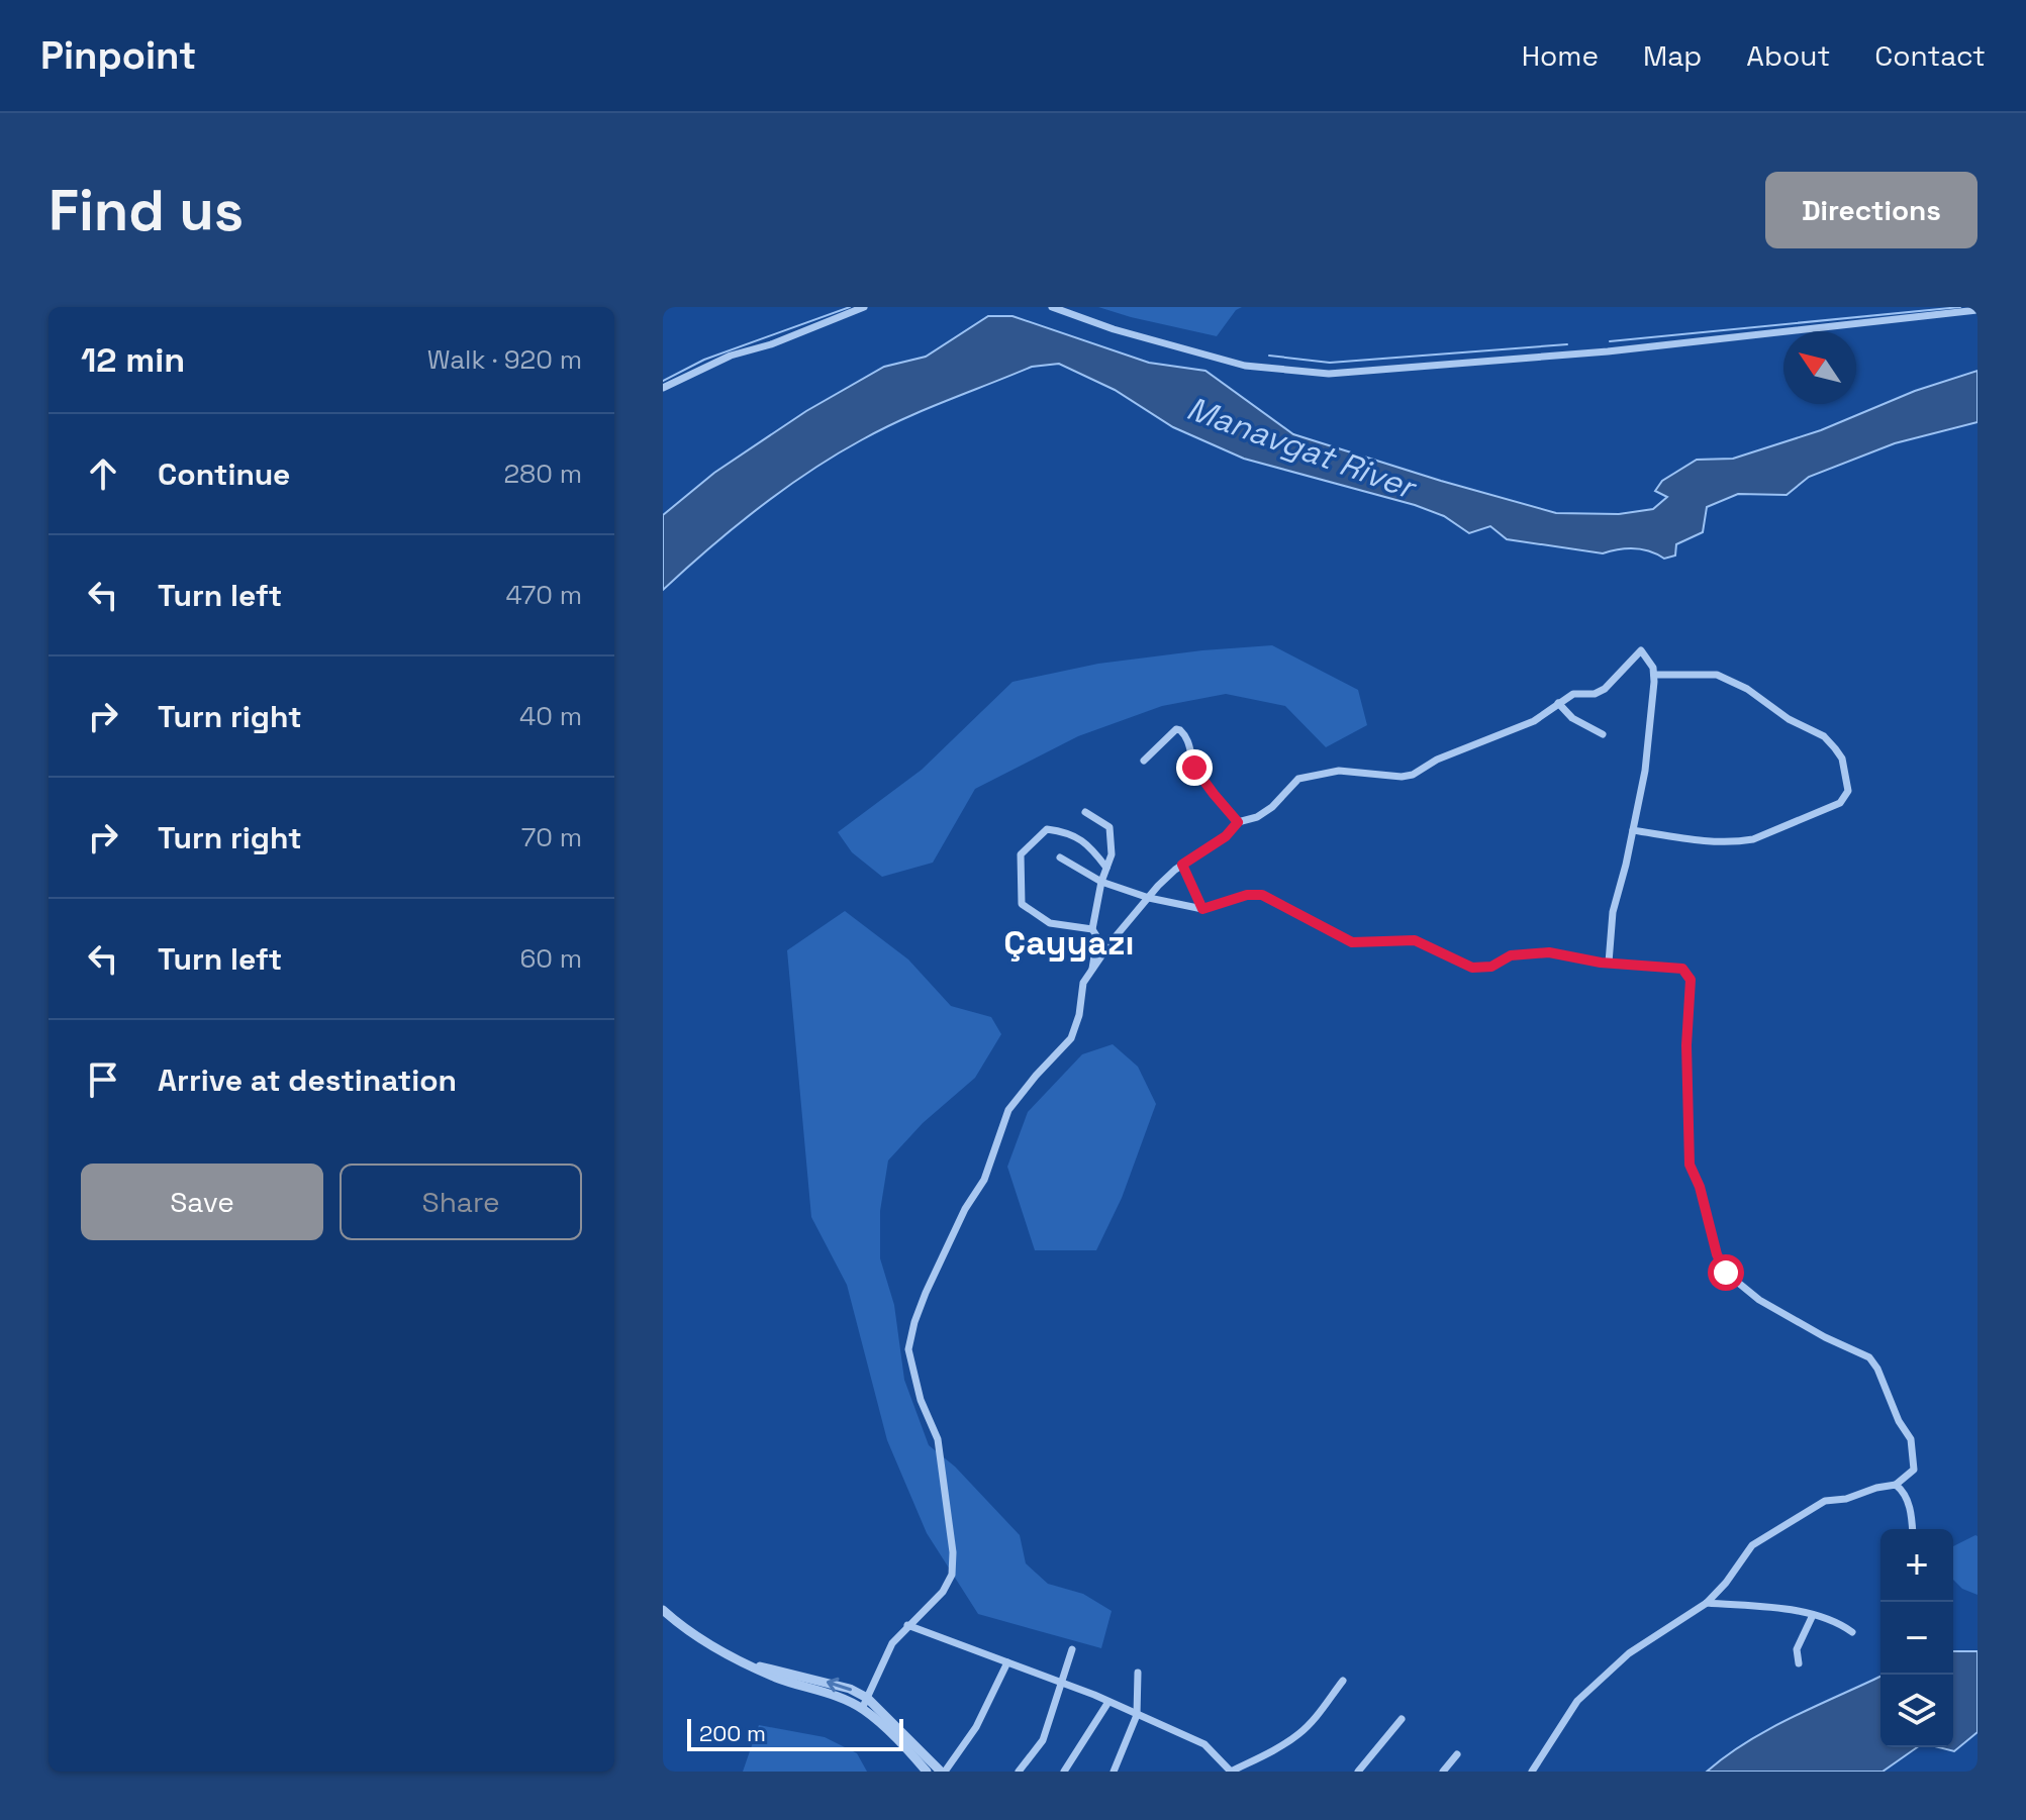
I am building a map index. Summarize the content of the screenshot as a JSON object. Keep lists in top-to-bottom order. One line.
{"districts":["Çayyazı"],"water":["Manavgat River"],"scale_bar":"200 m","north":"top left","page":{"header":"Pinpoint","nav":["Home","Map","About","Contact"],"buttons":["Directions",["Save","Share"]],"title":"Find us","heading":["12 min","Walk · 920 m"],"list":[["Continue","280 m"],["Turn left","470 m"],["Turn right","40 m"],["Turn right","70 m"],["Turn left","60 m"],"Arrive at destination"],"map_buttons":["+","−"],"scale":"200 m"}}
